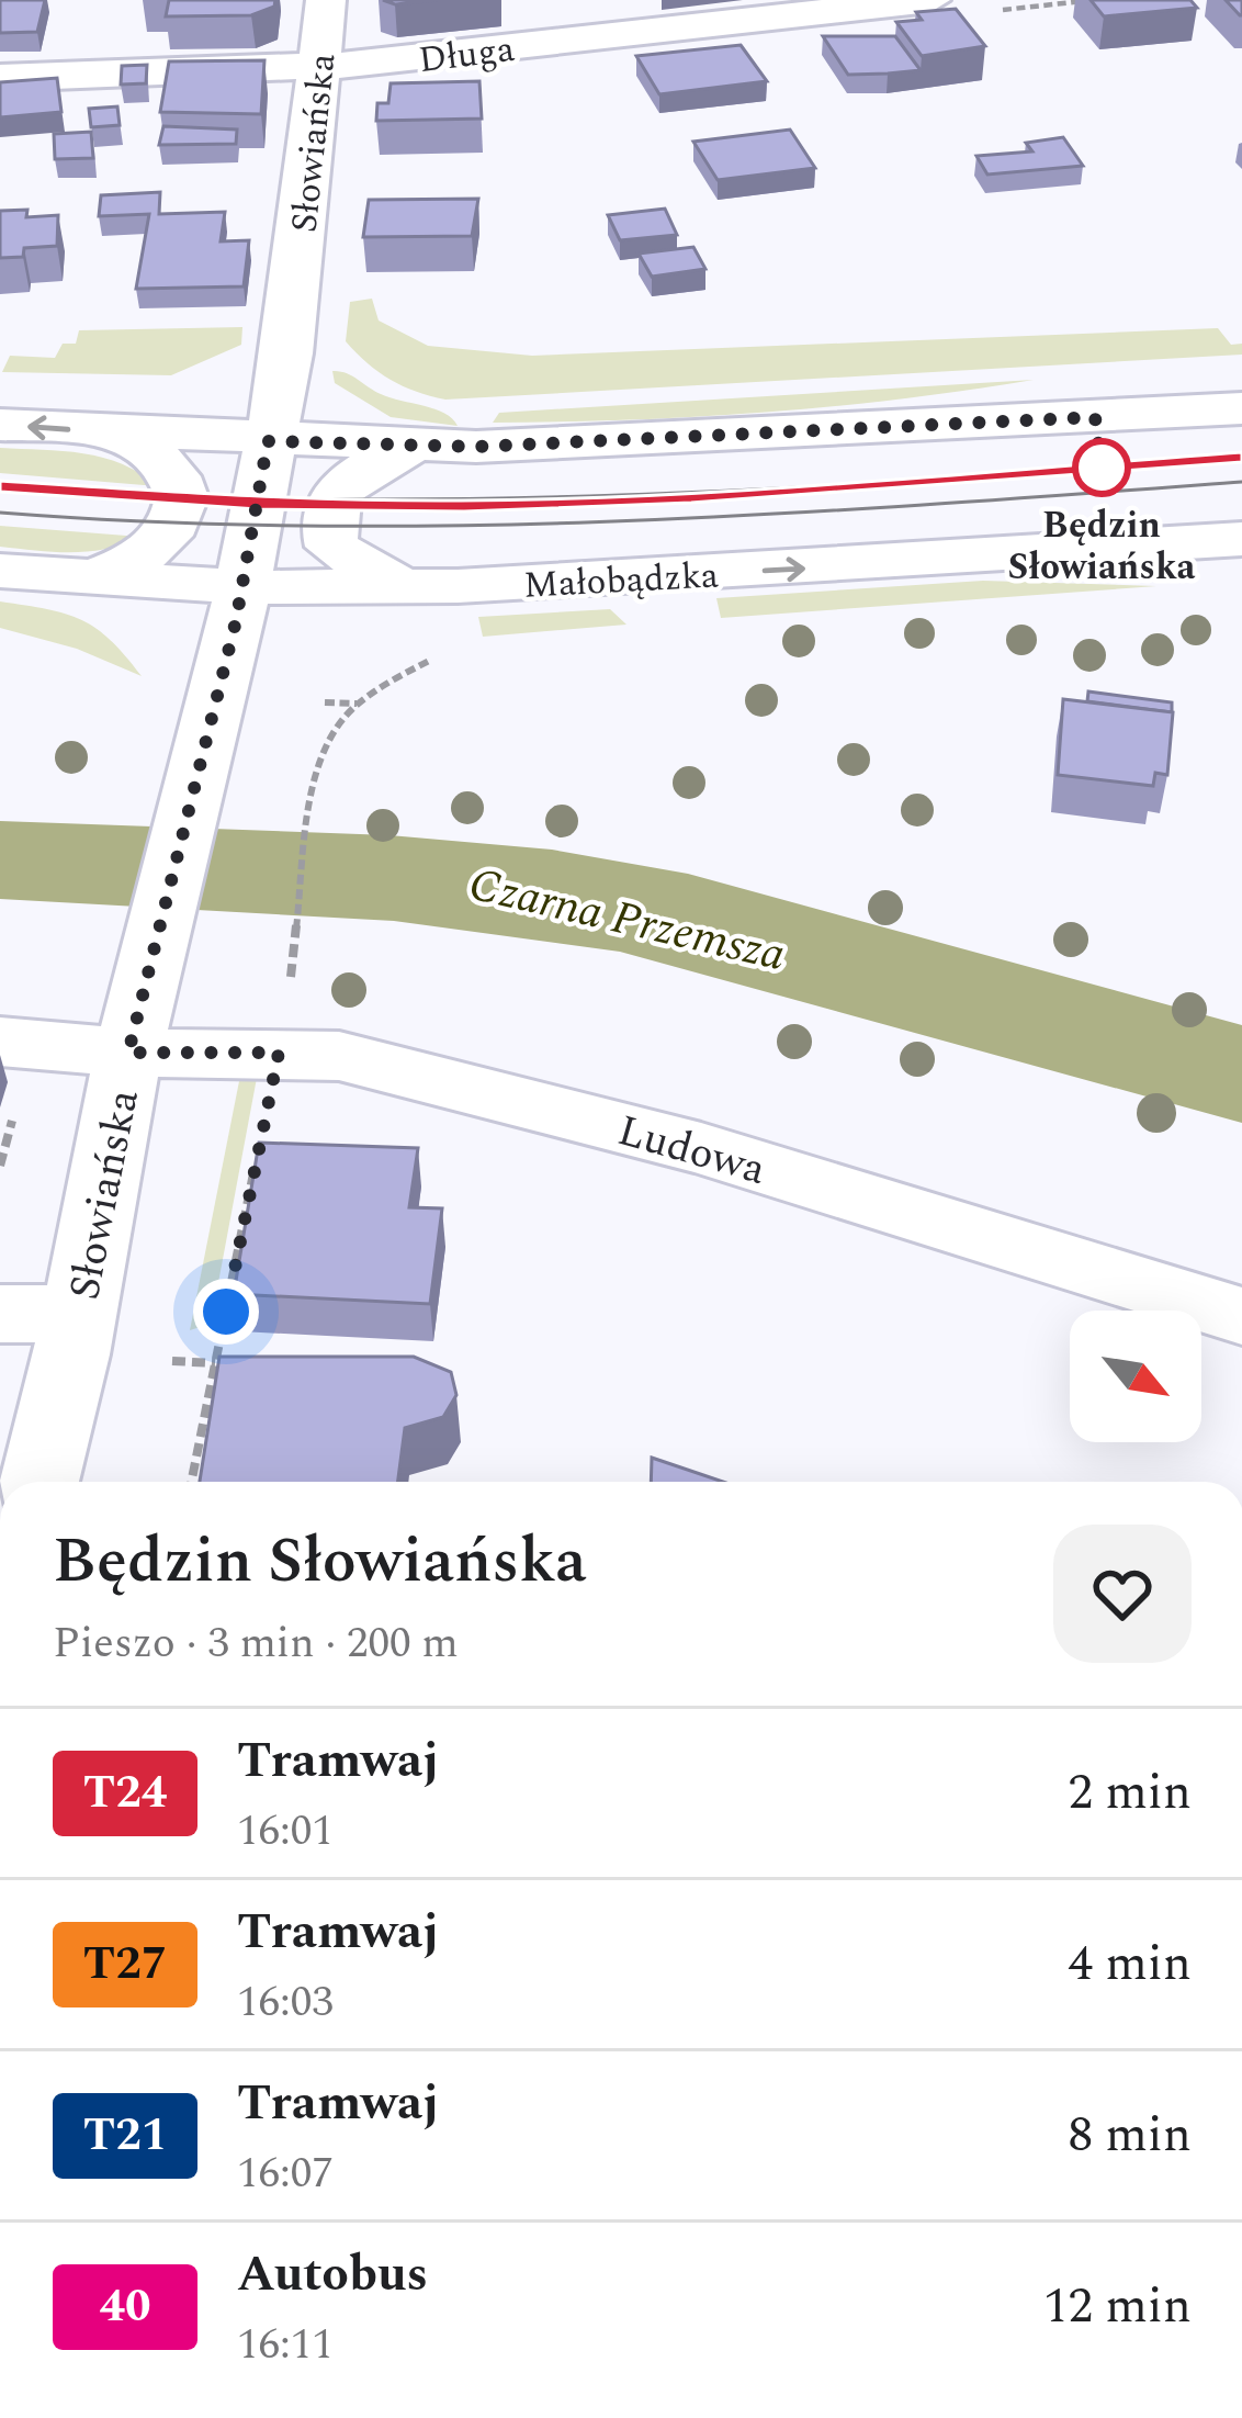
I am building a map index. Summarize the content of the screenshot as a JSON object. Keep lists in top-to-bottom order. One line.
{"streets":{"street":["Długa","Słowiańska","Małobądzka","Ludowa"]},"crossings":[["Długa","Słowiańska"],["Słowiańska","Małobądzka"],["Słowiańska","Ludowa"]],"water":["Czarna Przemsza"],"places":["Będzin Słowiańska"],"lines":["tram line T24"],"north":"bottom right","page":{"heading":["Będzin Słowiańska","Pieszo · 3 min · 200 m"],"list":[{"mark":"T24","name":"Tramwaj","note":"16:01","value":"2 min"},{"mark":"T27","name":"Tramwaj","note":"16:03","value":"4 min"},{"mark":"T21","name":"Tramwaj","note":"16:07","value":"8 min"},{"mark":"40","name":"Autobus","note":"16:11","value":"12 min"}]}}
